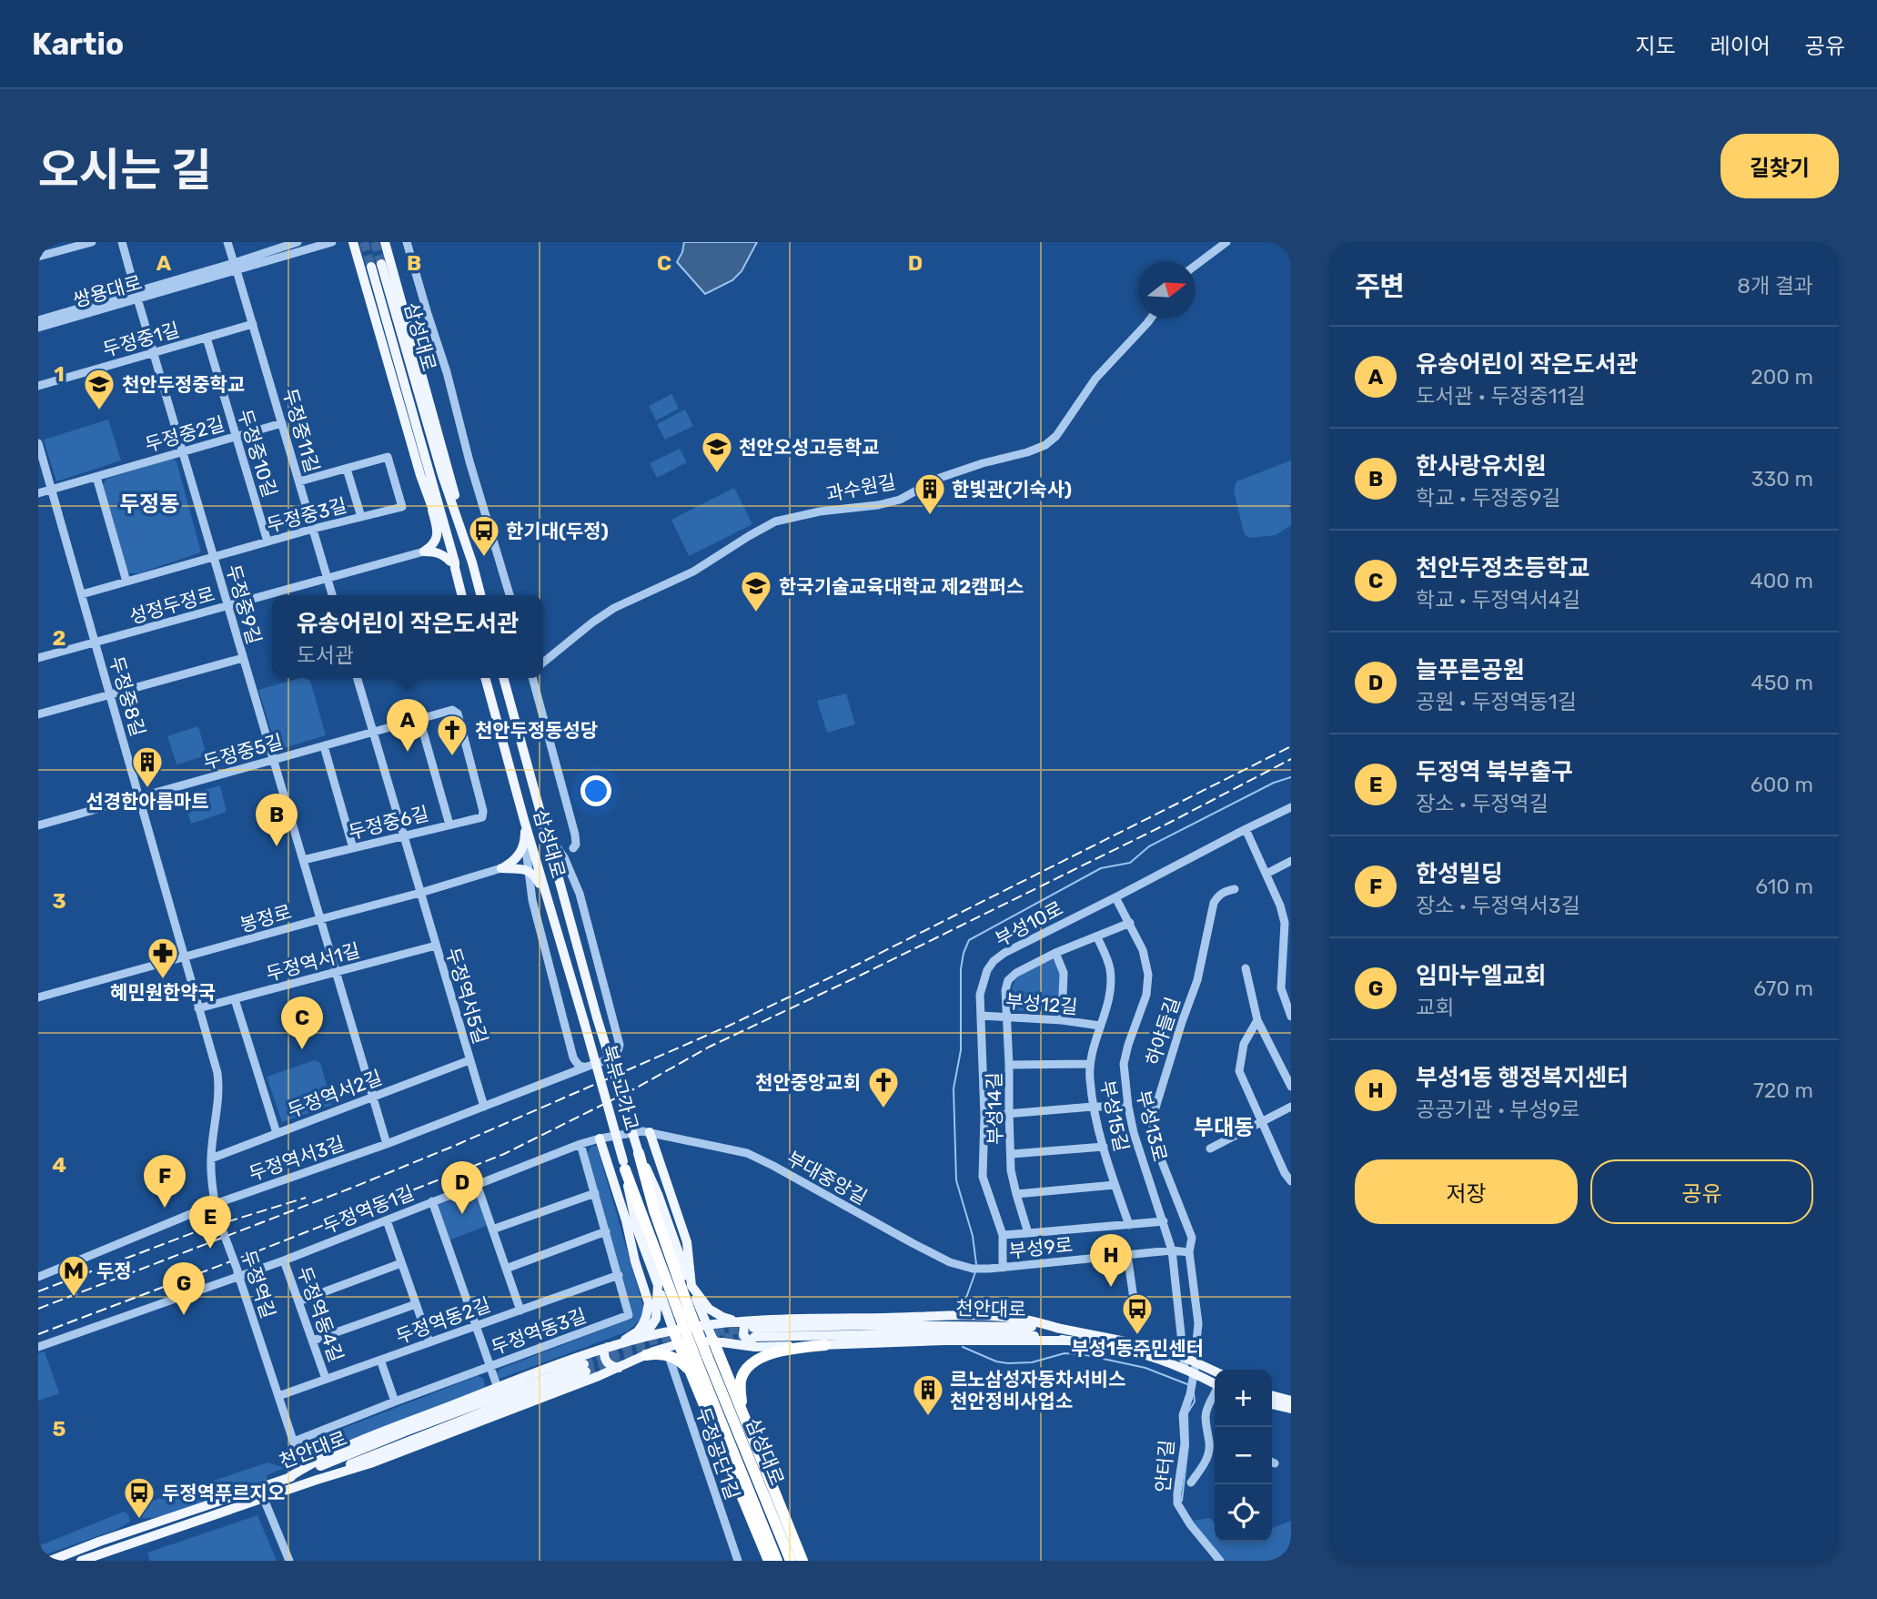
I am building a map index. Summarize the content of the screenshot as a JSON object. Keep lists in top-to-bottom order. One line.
{"streets":{"highway":["삼성대로"],"main road":["북부고가교","천안대로"],"street":["쌍용대로","두정중1길","두정중11길","두정중2길","두정중10길","과수원길","두정중3길","두정중9길","성정두정로","두정중8길","두정중5길","두정중6길","봉정로","부성10로","두정역서1길","두정역서5길","부성12길","하야들길","두정역서2길","부성14길","부성15길","부성13로","두정역서3길","부대중앙길","두정역동1길","부성9로","두정역길","두정역동4길","두정역동2길","두정역동3길","두정공단1길","안터길"]},"crossings":[["쌍용대로","두정중11길"],["쌍용대로","두정중9길"],["삼성대로","북부고가교"],["삼성대로","두정역서3길"],["두정중1길","두정중11길"],["두정중1길","두정중10길"],["두정중1길","두정중9길"],["두정중11길","두정중2길"],["두정중11길","두정중3길"],["두정중11길","성정두정로"],["두정중2길","두정중10길"],["두정중2길","두정중9길"],["두정중2길","두정중8길"],["두정중10길","두정중3길"],["두정중3길","두정중9길"],["두정중3길","두정중8길"],["두정중9길","성정두정로"],["두정중9길","두정중5길"],["두정중9길","두정중6길"],["두정중9길","봉정로"],["두정중9길","두정역서1길"],["두정중9길","두정역서2길"],["두정중9길","두정역서3길"],["성정두정로","두정중8길"],["두정중8길","두정중5길"],["두정중8길","봉정로"],["두정중8길","두정역길"],["두정중5길","두정중6길"],["봉정로","두정역서5길"],["봉정로","두정역길"],["부성10로","부성12길"],["부성10로","부성13로"],["부성10로","부성9로"],["두정역서1길","두정역서5길"],["두정역서1길","두정역길"],["두정역서5길","두정역서2길"],["두정역서5길","두정역서3길"],["부성12길","부성14길"],["부성12길","부성15길"],["하야들길","부성9로"],["두정역서2길","두정역길"],["부성14길","부성15길"],["부성14길","부성13로"],["부성13로","부성9로"],["부성13로","천안대로"],["두정역서3길","두정역길"],["부대중앙길","두정역동1길"],["부대중앙길","부성9로"],["두정역동1길","두정역길"],["두정역동1길","두정역동4길"],["두정역동1길","두정역동3길"],["두정역길","두정역동2길"],["두정역길","두정역동3길"],["천안대로","안터길"],["두정역동4길","두정역동2길"],["두정역동2길","두정역동3길"]],"districts":["두정동","부대동"],"places":{"school or university":["천안두정중학교","천안오성고등학교","한국기술교육대학교 제2캠퍼스"],"building":["한빛관(기숙사)","선경한아름마트","르노삼성자동차서비스 천안정비사업소"],"bus stop":["한기대(두정)","부성1동주민센터","두정역푸르지오"],"church":["천안두정동성당","천안중앙교회"],"pharmacy":["혜민원한약국"],"metro station":["두정"]},"north":"right","page":{"header":"Kartio","nav":["지도","레이어","공유"],"title":"오시는 길","buttons":["길찾기",["저장","공유"]],"heading":["주변","8개 결과"],"list":[{"mark":"A","name":"유송어린이 작은도서관","note":"도서관 · 두정중11길","value":"200 m"},{"mark":"B","name":"한사랑유치원","note":"학교 · 두정중9길","value":"330 m"},{"mark":"C","name":"천안두정초등학교","note":"학교 · 두정역서4길","value":"400 m"},{"mark":"D","name":"늘푸른공원","note":"공원 · 두정역동1길","value":"450 m"},{"mark":"E","name":"두정역 북부출구","note":"장소 · 두정역길","value":"600 m"},{"mark":"F","name":"한성빌딩","note":"장소 · 두정역서3길","value":"610 m"},{"mark":"G","name":"임마누엘교회","note":"교회","value":"670 m"},{"mark":"H","name":"부성1동 행정복지센터","note":"공공기관 · 부성9로","value":"720 m"}],"popup":["유송어린이 작은도서관","도서관"],"pins":["A","B","C","F","D","E","H","G"],"map_buttons":["+","−"]},"grid":{"columns":["A","B","C","D"],"rows":["1","2","3","4","5"]}}
